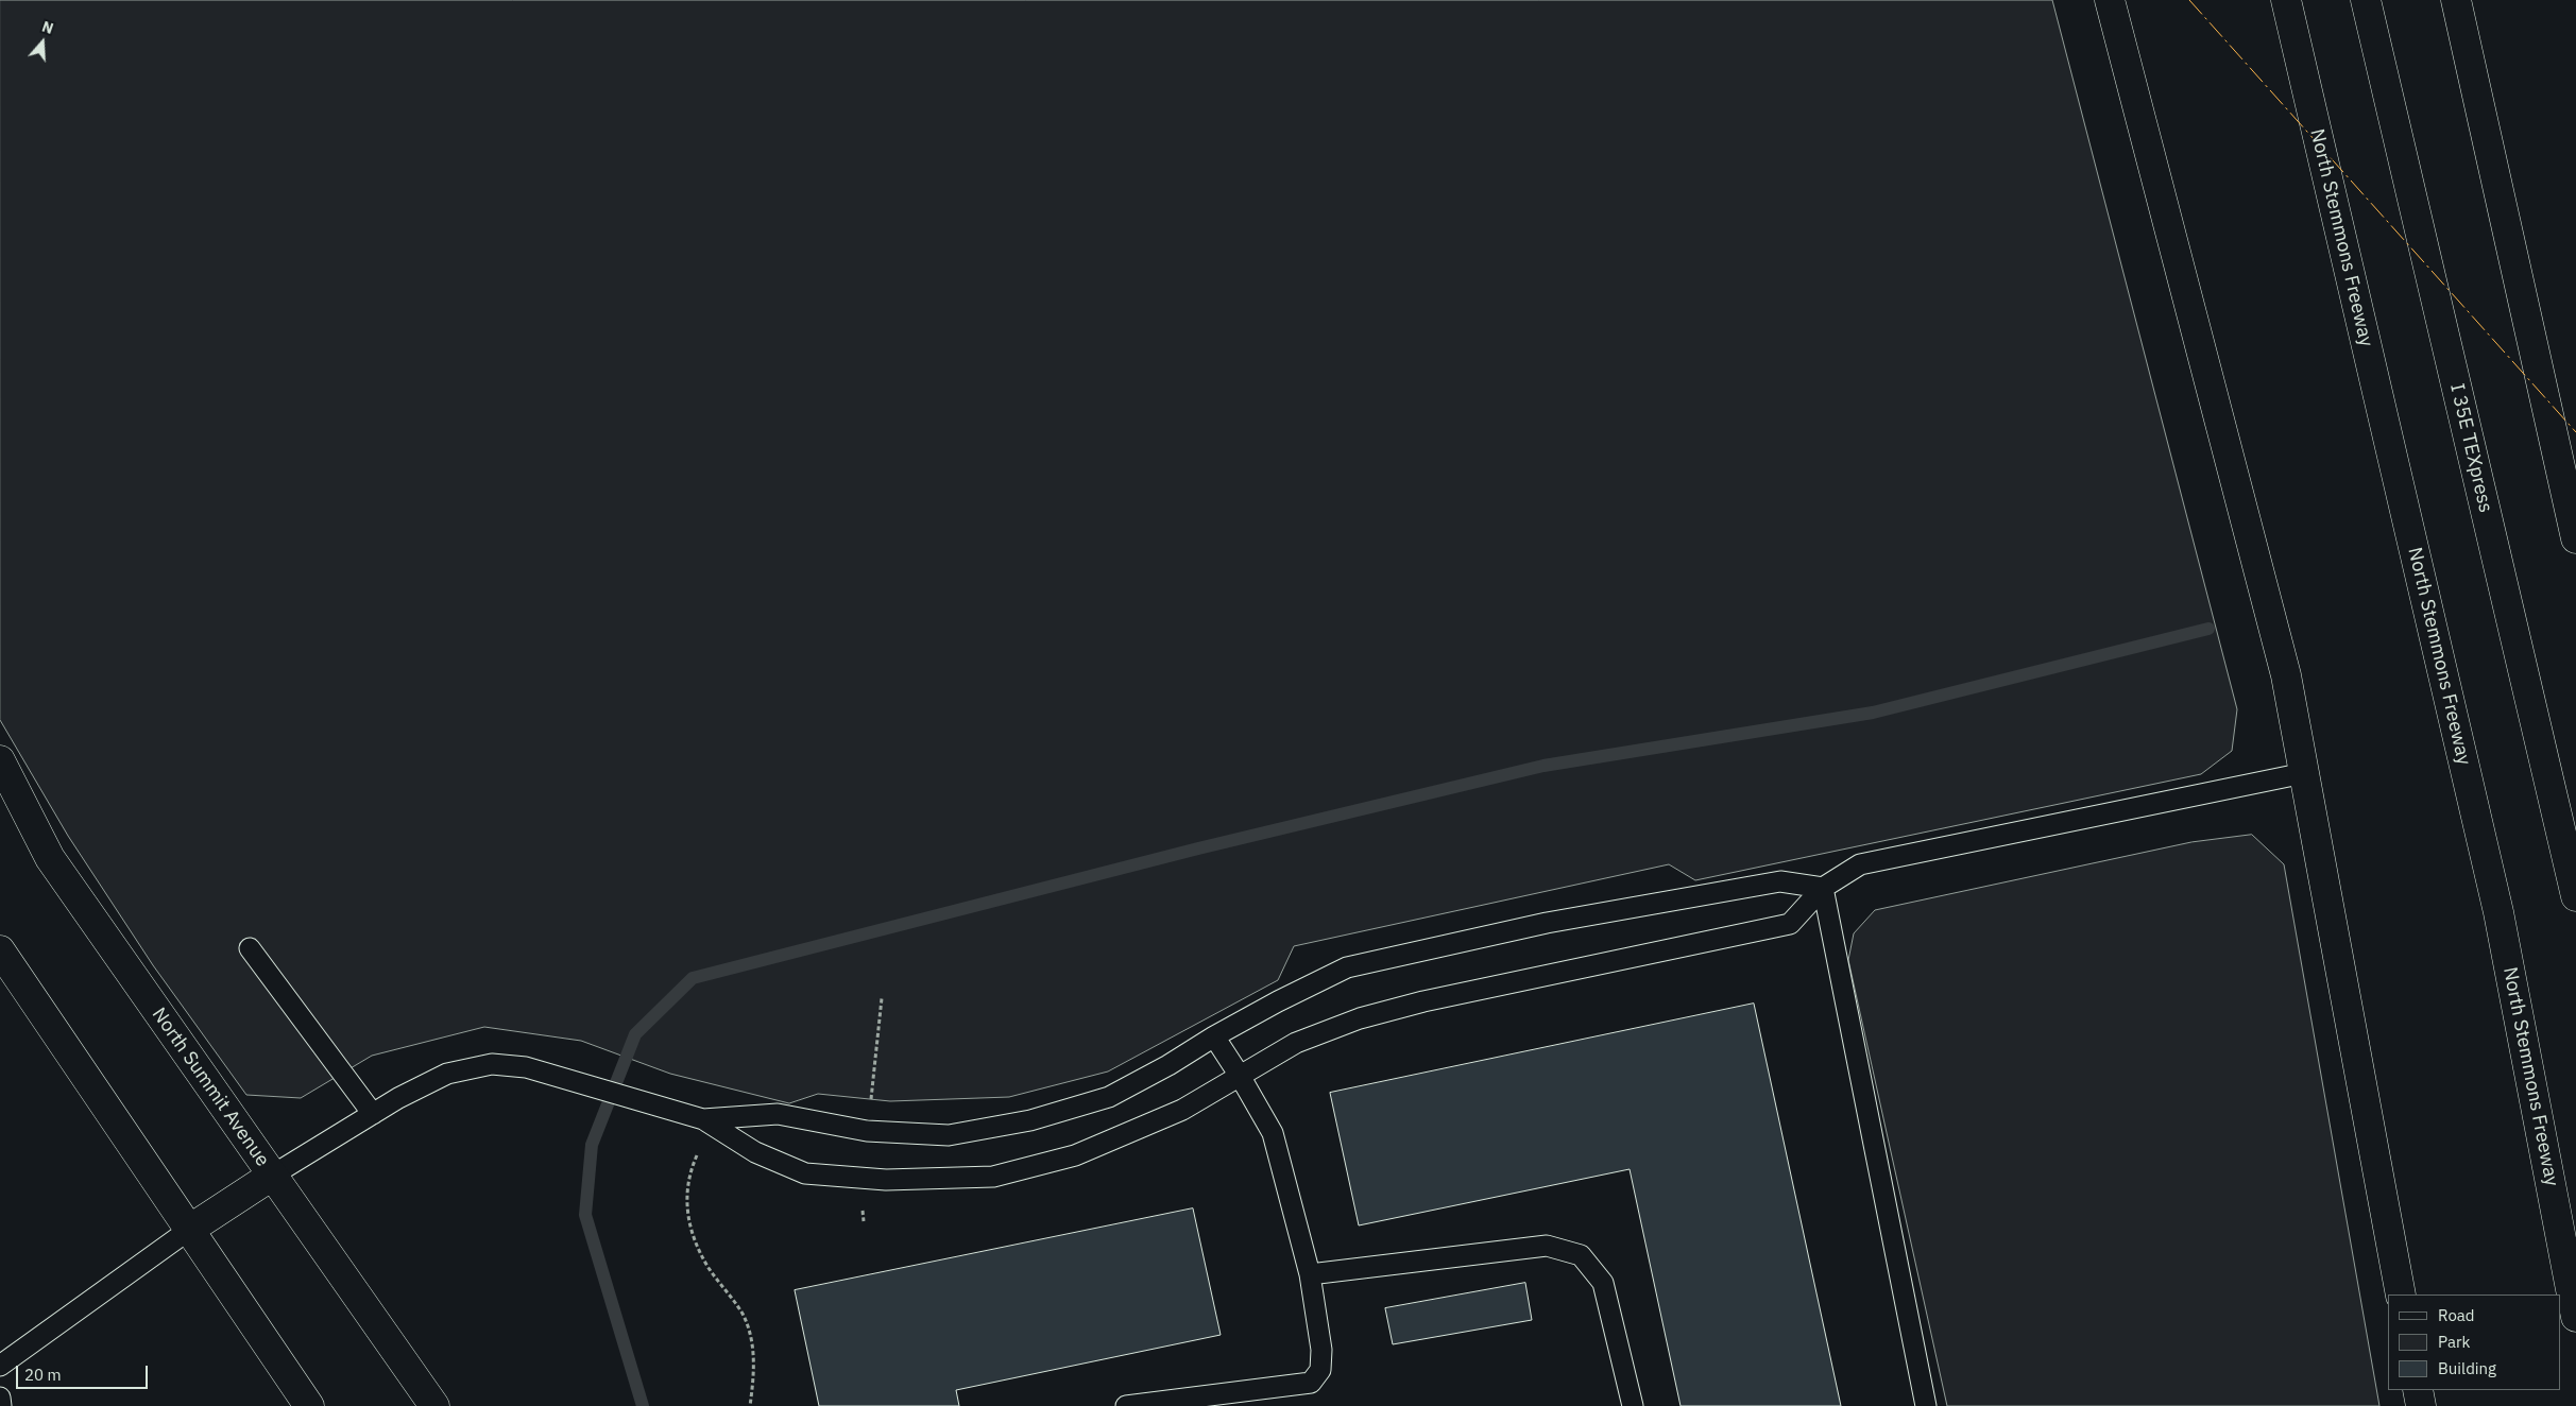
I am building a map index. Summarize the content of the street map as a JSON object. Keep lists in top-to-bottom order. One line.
{"streets":{"main road":["North Stemmons Freeway","I 35E TEXpress","North Summit Avenue"]},"legend":["Road","Park","Building"],"scale_bar":"20 m","north":"top"}
